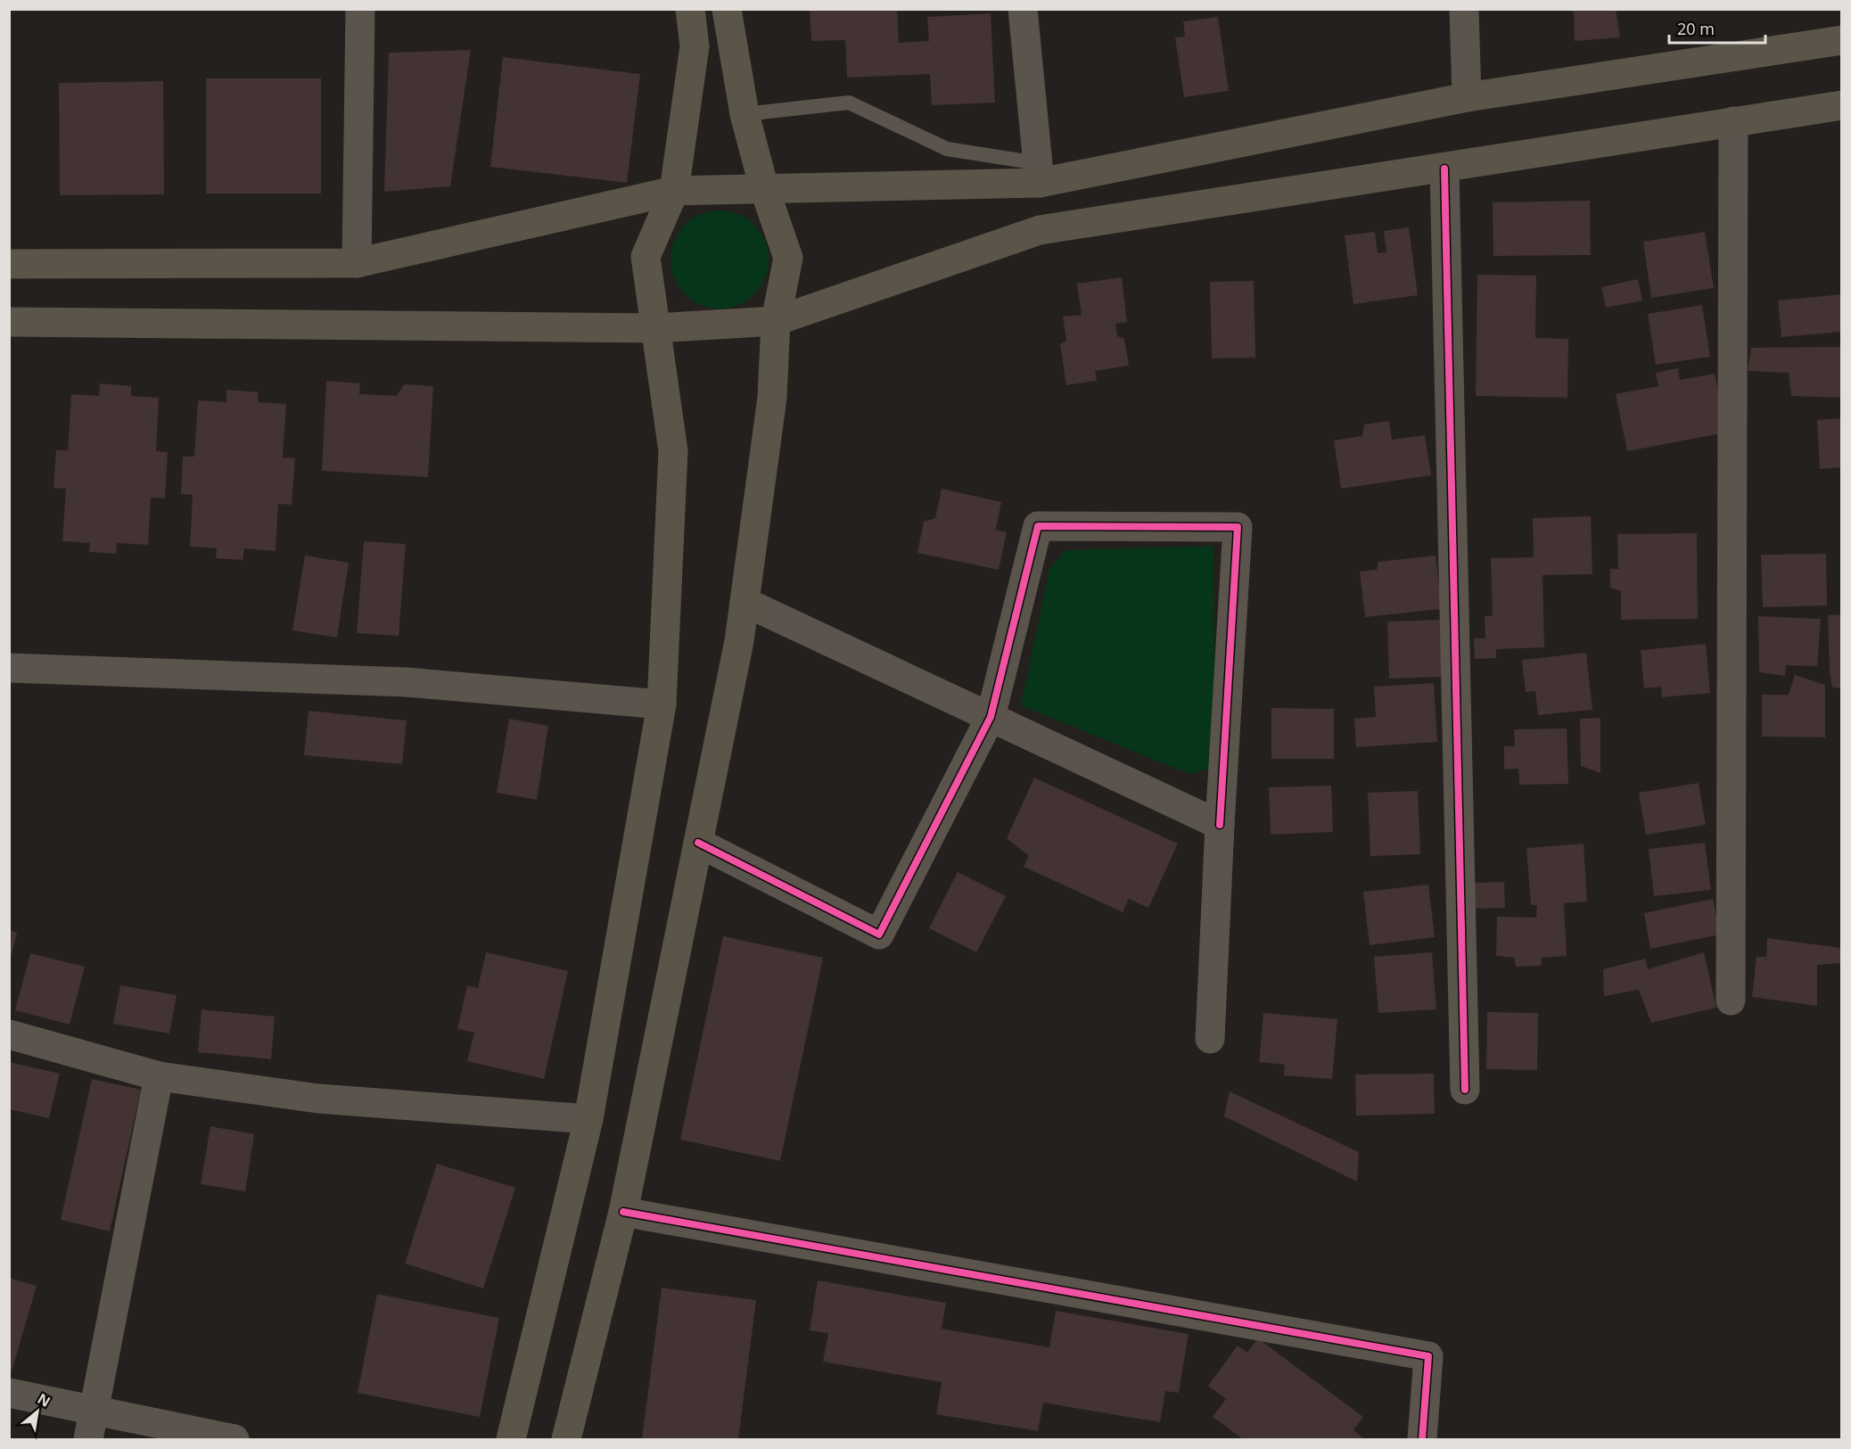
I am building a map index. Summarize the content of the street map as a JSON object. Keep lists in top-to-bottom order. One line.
{"scale_bar":"20 m","north":"top right"}
